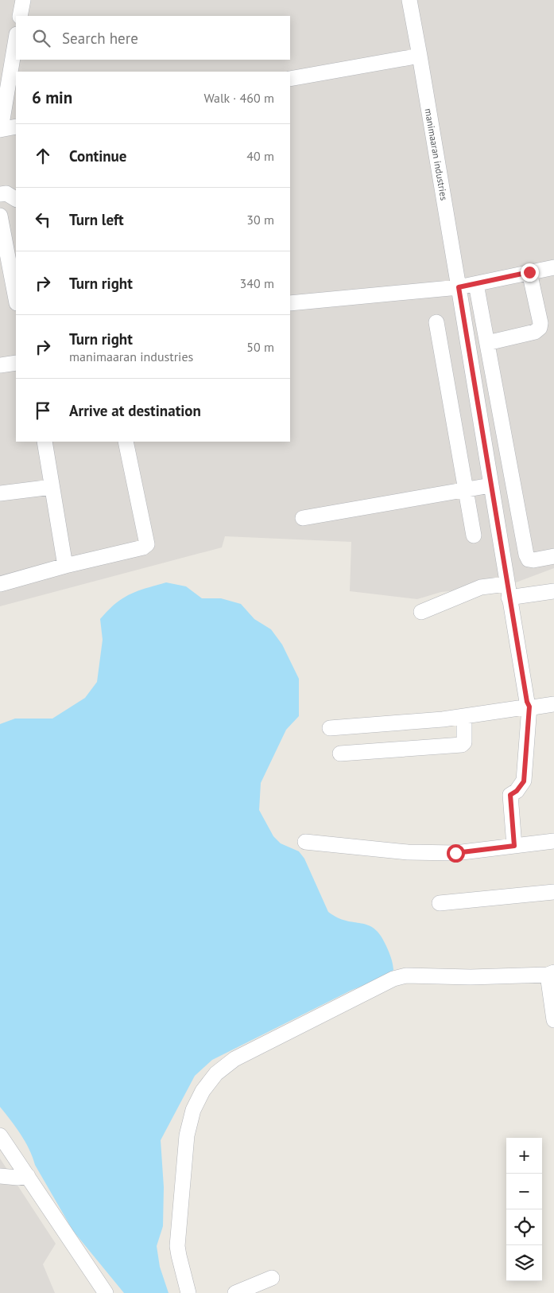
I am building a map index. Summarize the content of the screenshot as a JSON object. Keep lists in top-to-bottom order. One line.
{"streets":{"street":["manimaaran industries"]},"page":{"search":"Search here","heading":["6 min","Walk · 460 m"],"list":[["Continue","40 m"],["Turn left","30 m"],["Turn right","340 m"],["Turn right","manimaaran industries","50 m"],"Arrive at destination"],"map_buttons":["+","−"]}}
